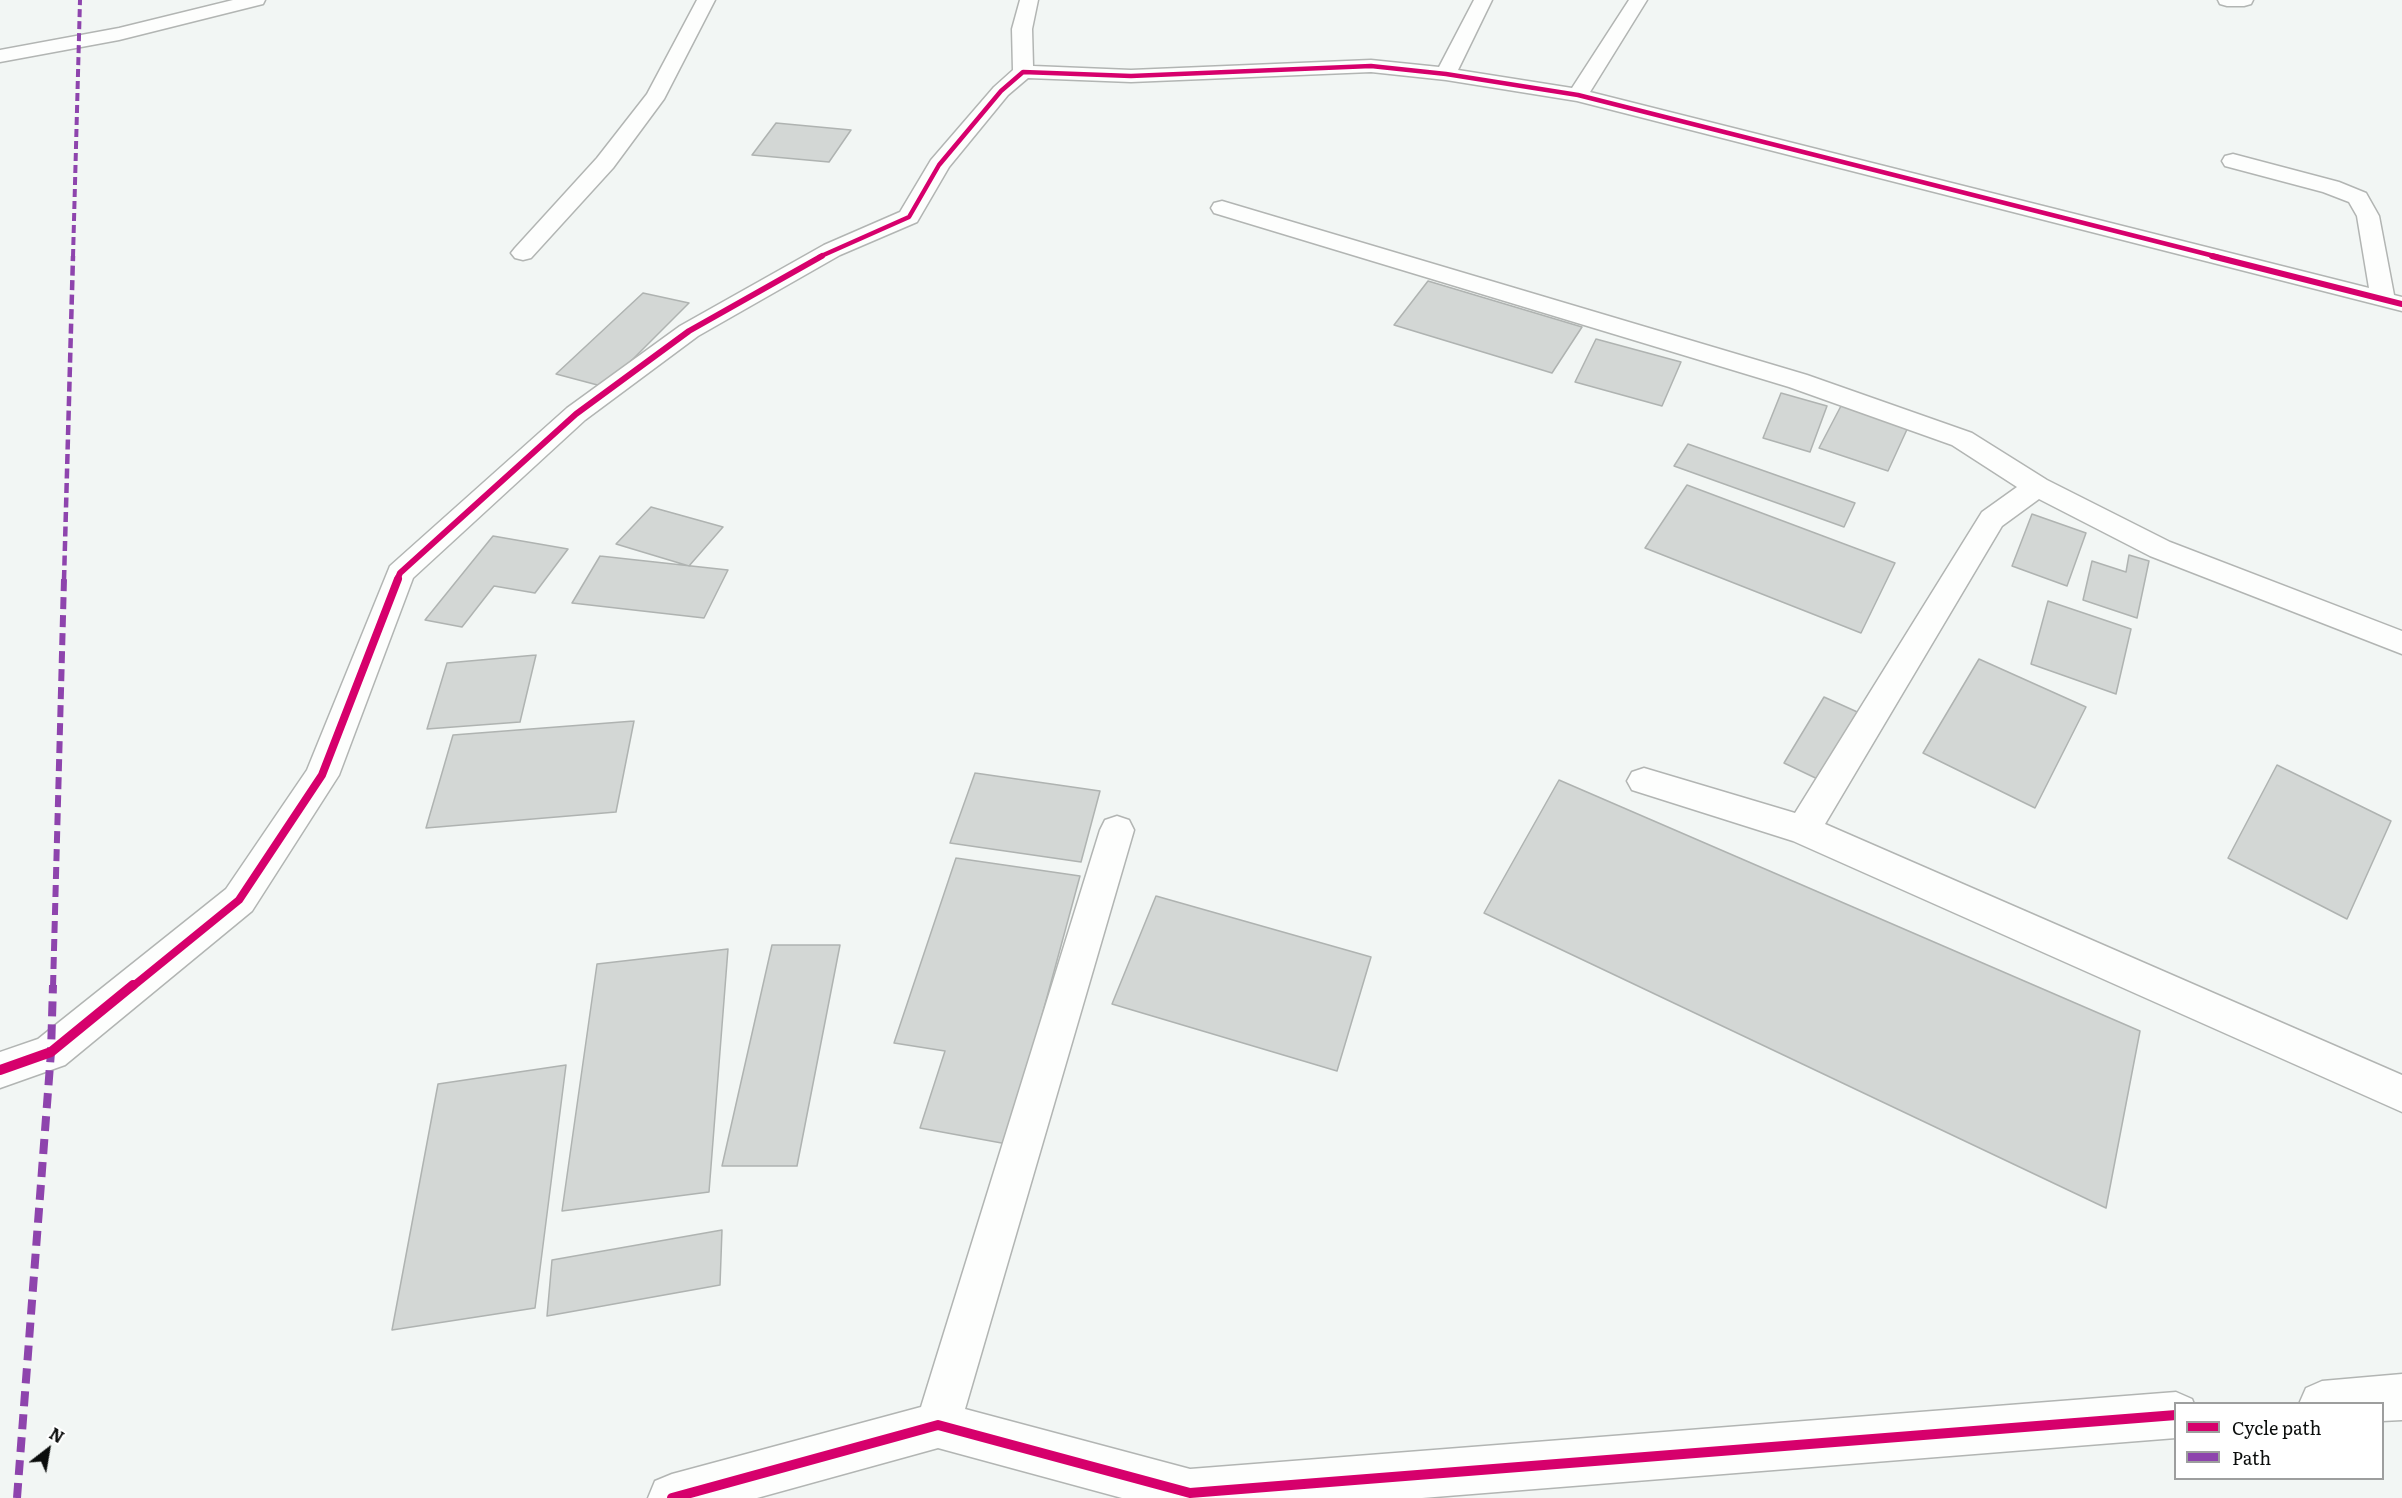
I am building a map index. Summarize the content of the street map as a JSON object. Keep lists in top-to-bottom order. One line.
{"legend":["Cycle path","Path"],"north":"top right"}
